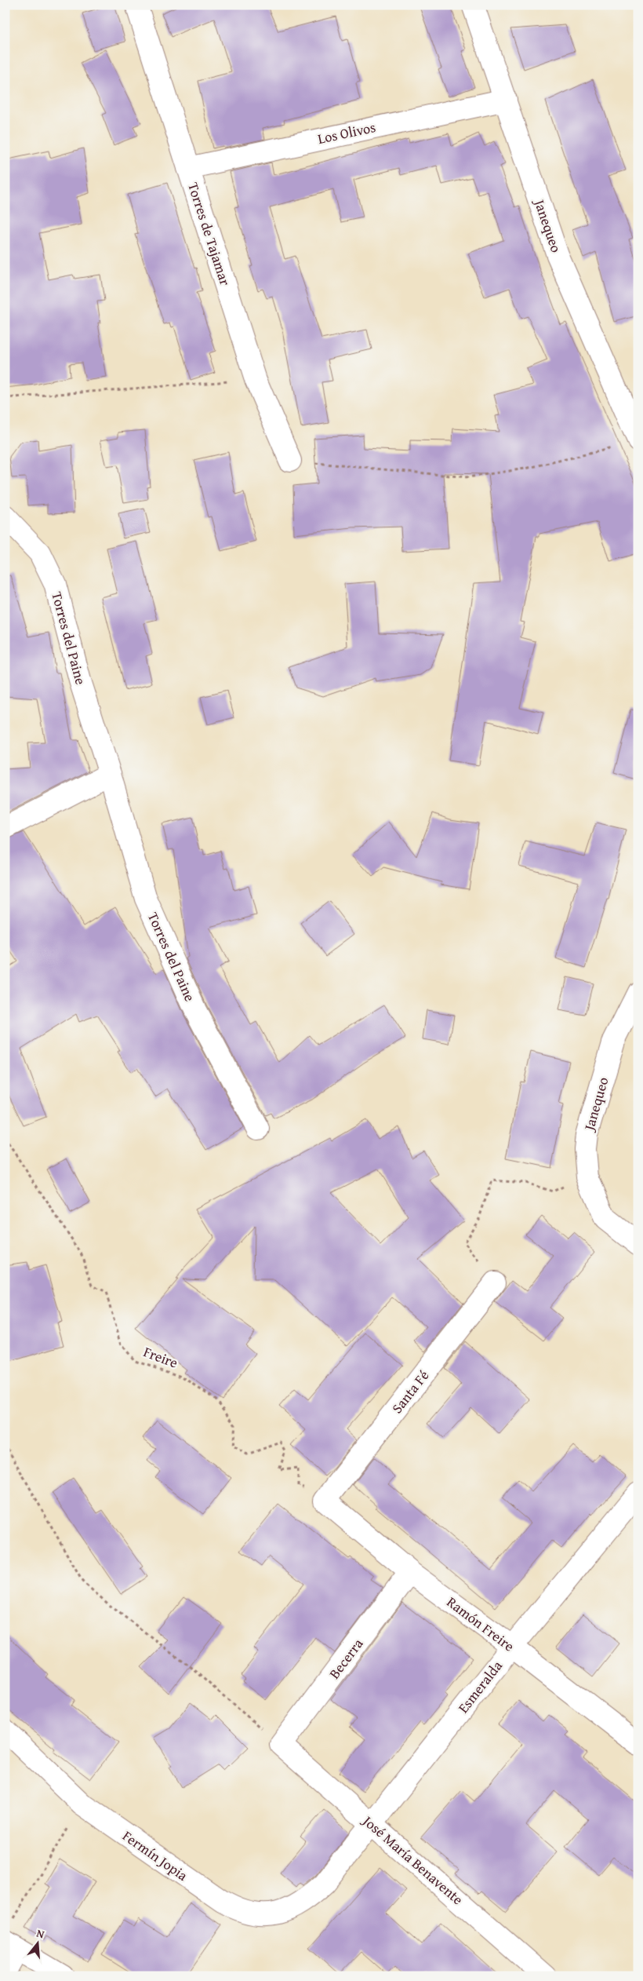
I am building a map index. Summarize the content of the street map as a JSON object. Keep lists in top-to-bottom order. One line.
{"streets":{"street":["Los Olivos","Janequeo","Torres de Tajamar","Torres del Paine","Santa Fé","Ramón Freire","Becerra","Esmeralda","Fermín Jopia","José María Benavente"],"path":["Freire"]},"crossings":[["Los Olivos","Janequeo"],["Los Olivos","Torres de Tajamar"],["Santa Fé","Ramón Freire"],["Ramón Freire","Becerra"],["Ramón Freire","Esmeralda"],["Becerra","José María Benavente"],["Esmeralda","Fermín Jopia"],["Esmeralda","José María Benavente"]],"north":"top"}
